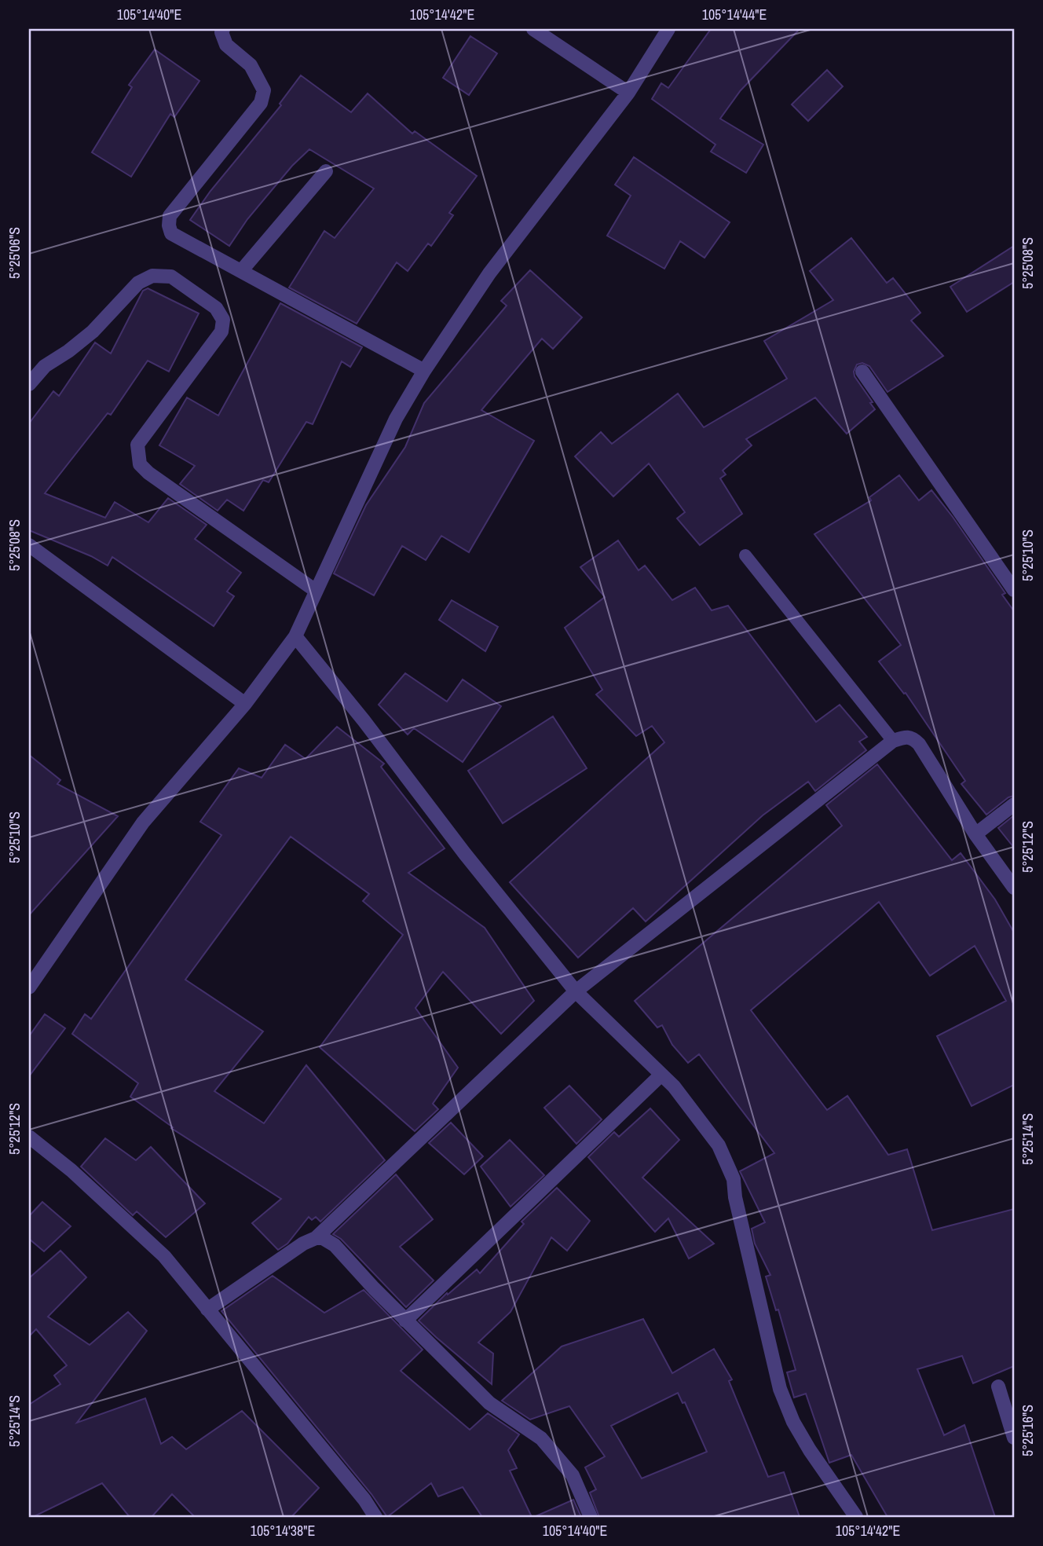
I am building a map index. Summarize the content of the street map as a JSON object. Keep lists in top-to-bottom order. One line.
{"coordinates":["105°14'40\"E","105°14'42\"E","105°14'44\"E","5°25'06\"S","5°25'08\"S","5°25'10\"S","5°25'12\"S","5°25'14\"S","5°25'16\"S","105°14'38\"E"]}
